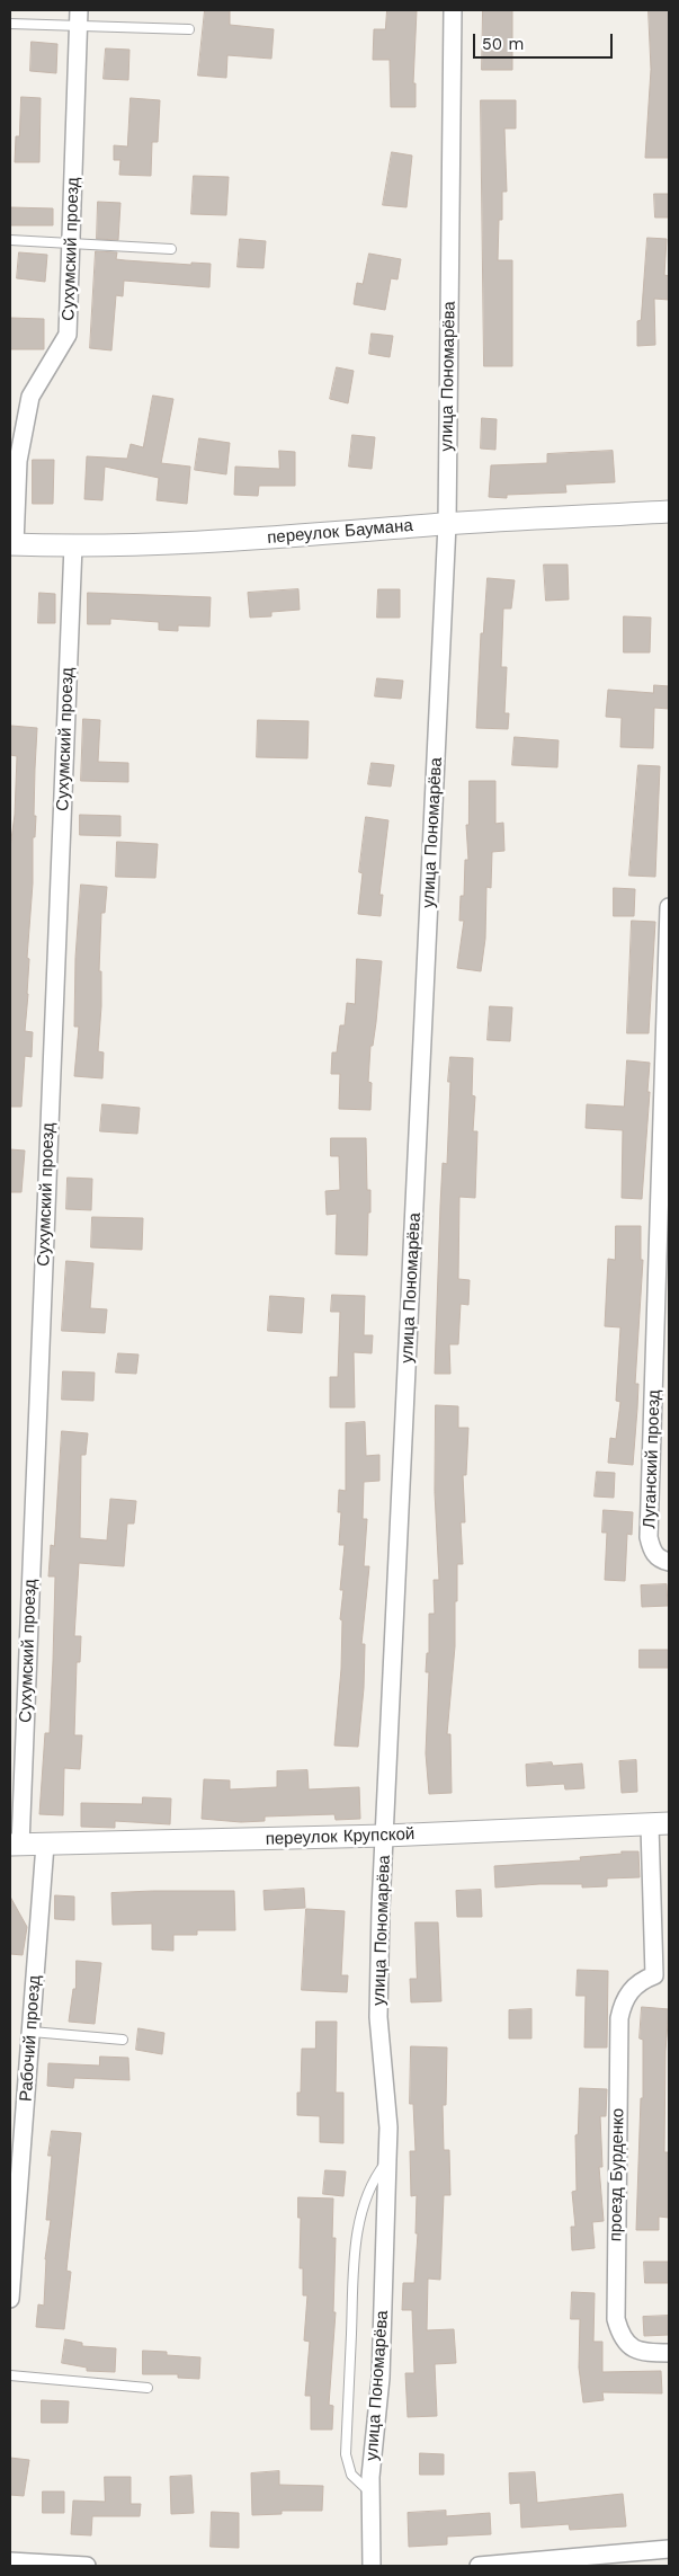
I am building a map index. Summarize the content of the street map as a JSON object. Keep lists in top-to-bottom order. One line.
{"streets":{"street":["Сухумский проезд","улица Пономарёва","переулок Баумана","Луганский проезд","переулок Крупской","Рабочий проезд","проезд Бурденко"]},"crossings":[["Сухумский проезд","переулок Баумана"],["Сухумский проезд","переулок Крупской"],["улица Пономарёва","переулок Баумана"],["улица Пономарёва","переулок Крупской"],["переулок Крупской","Рабочий проезд"],["переулок Крупской","проезд Бурденко"]],"scale_bar":"50 m"}
